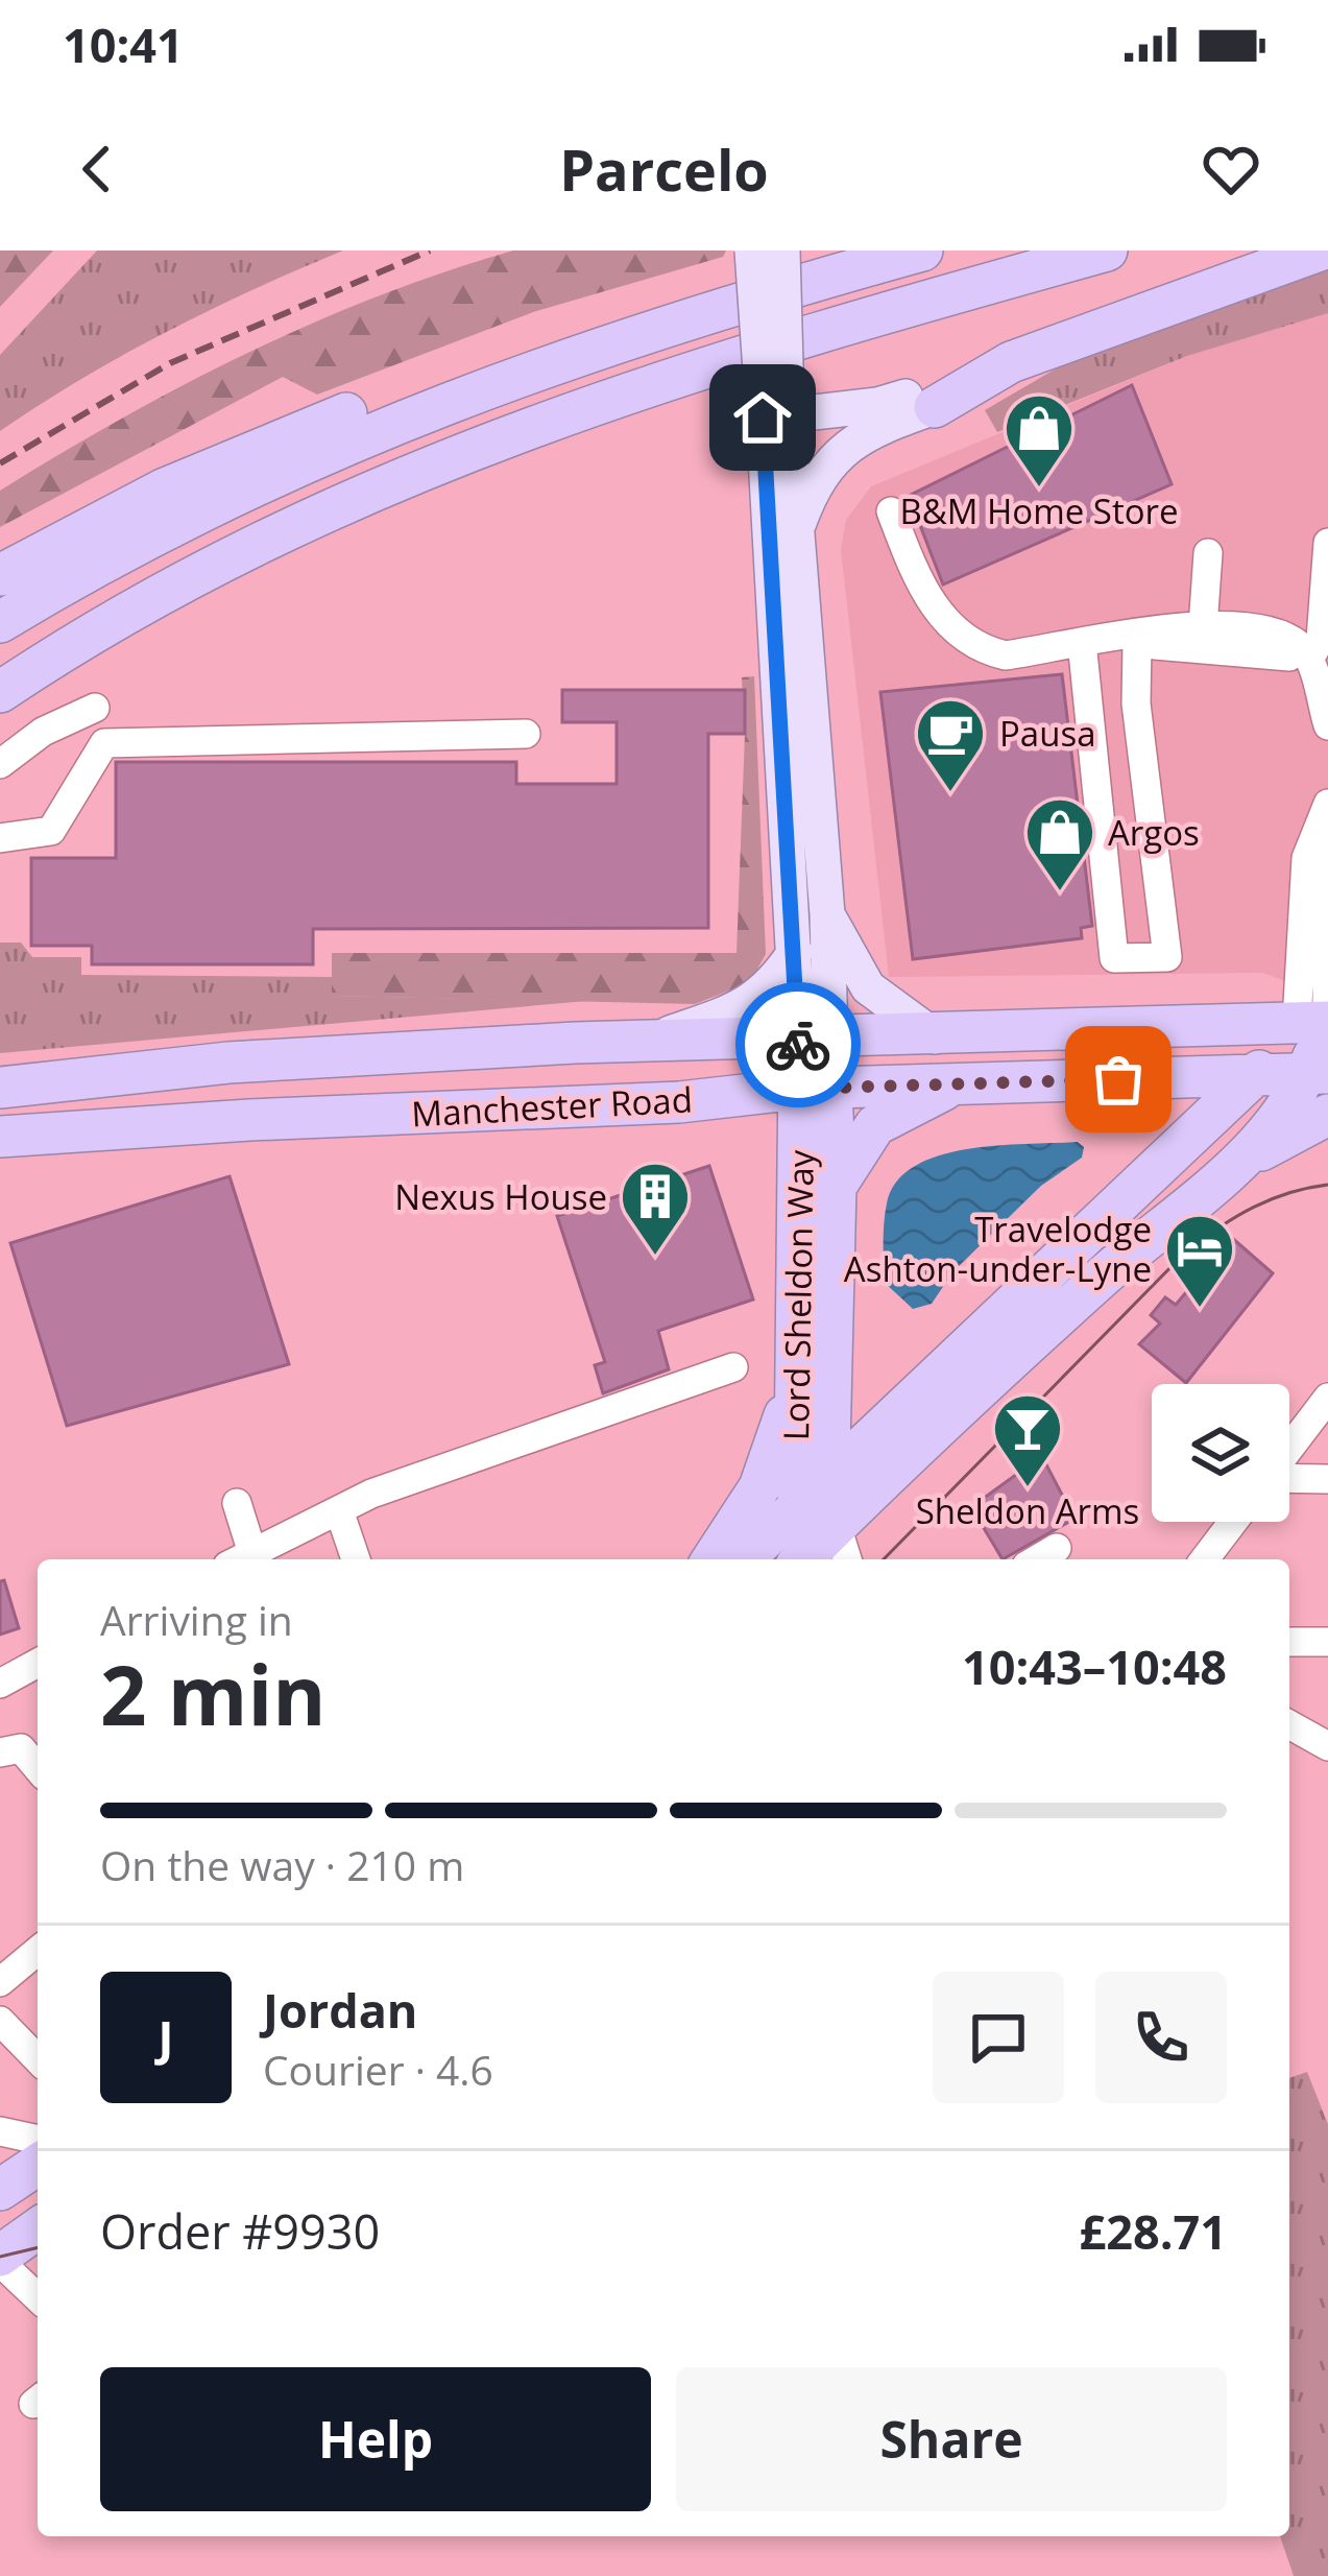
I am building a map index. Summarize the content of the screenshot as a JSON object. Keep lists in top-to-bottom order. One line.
{"streets":{"highway":["Manchester Road","Lord Sheldon Way"]},"crossings":[["Manchester Road","Lord Sheldon Way"]],"places":{"shop":["B&M Home Store","Argos"],"cafe":["Pausa"],"building":["Nexus House"],"hotel":["Travelodge Ashton-under-Lyne"],"bar":["Sheldon Arms"]},"page":{"status":"10:41","header":"Parcelo","heading":["2 min","Arriving in","10:43–10:48"],"panel":["Jordan","Courier · 4.6","Order #9930","£28.71"],"bar":"On the way · 210 m","round":"J","buttons":["Help","Share"]}}
